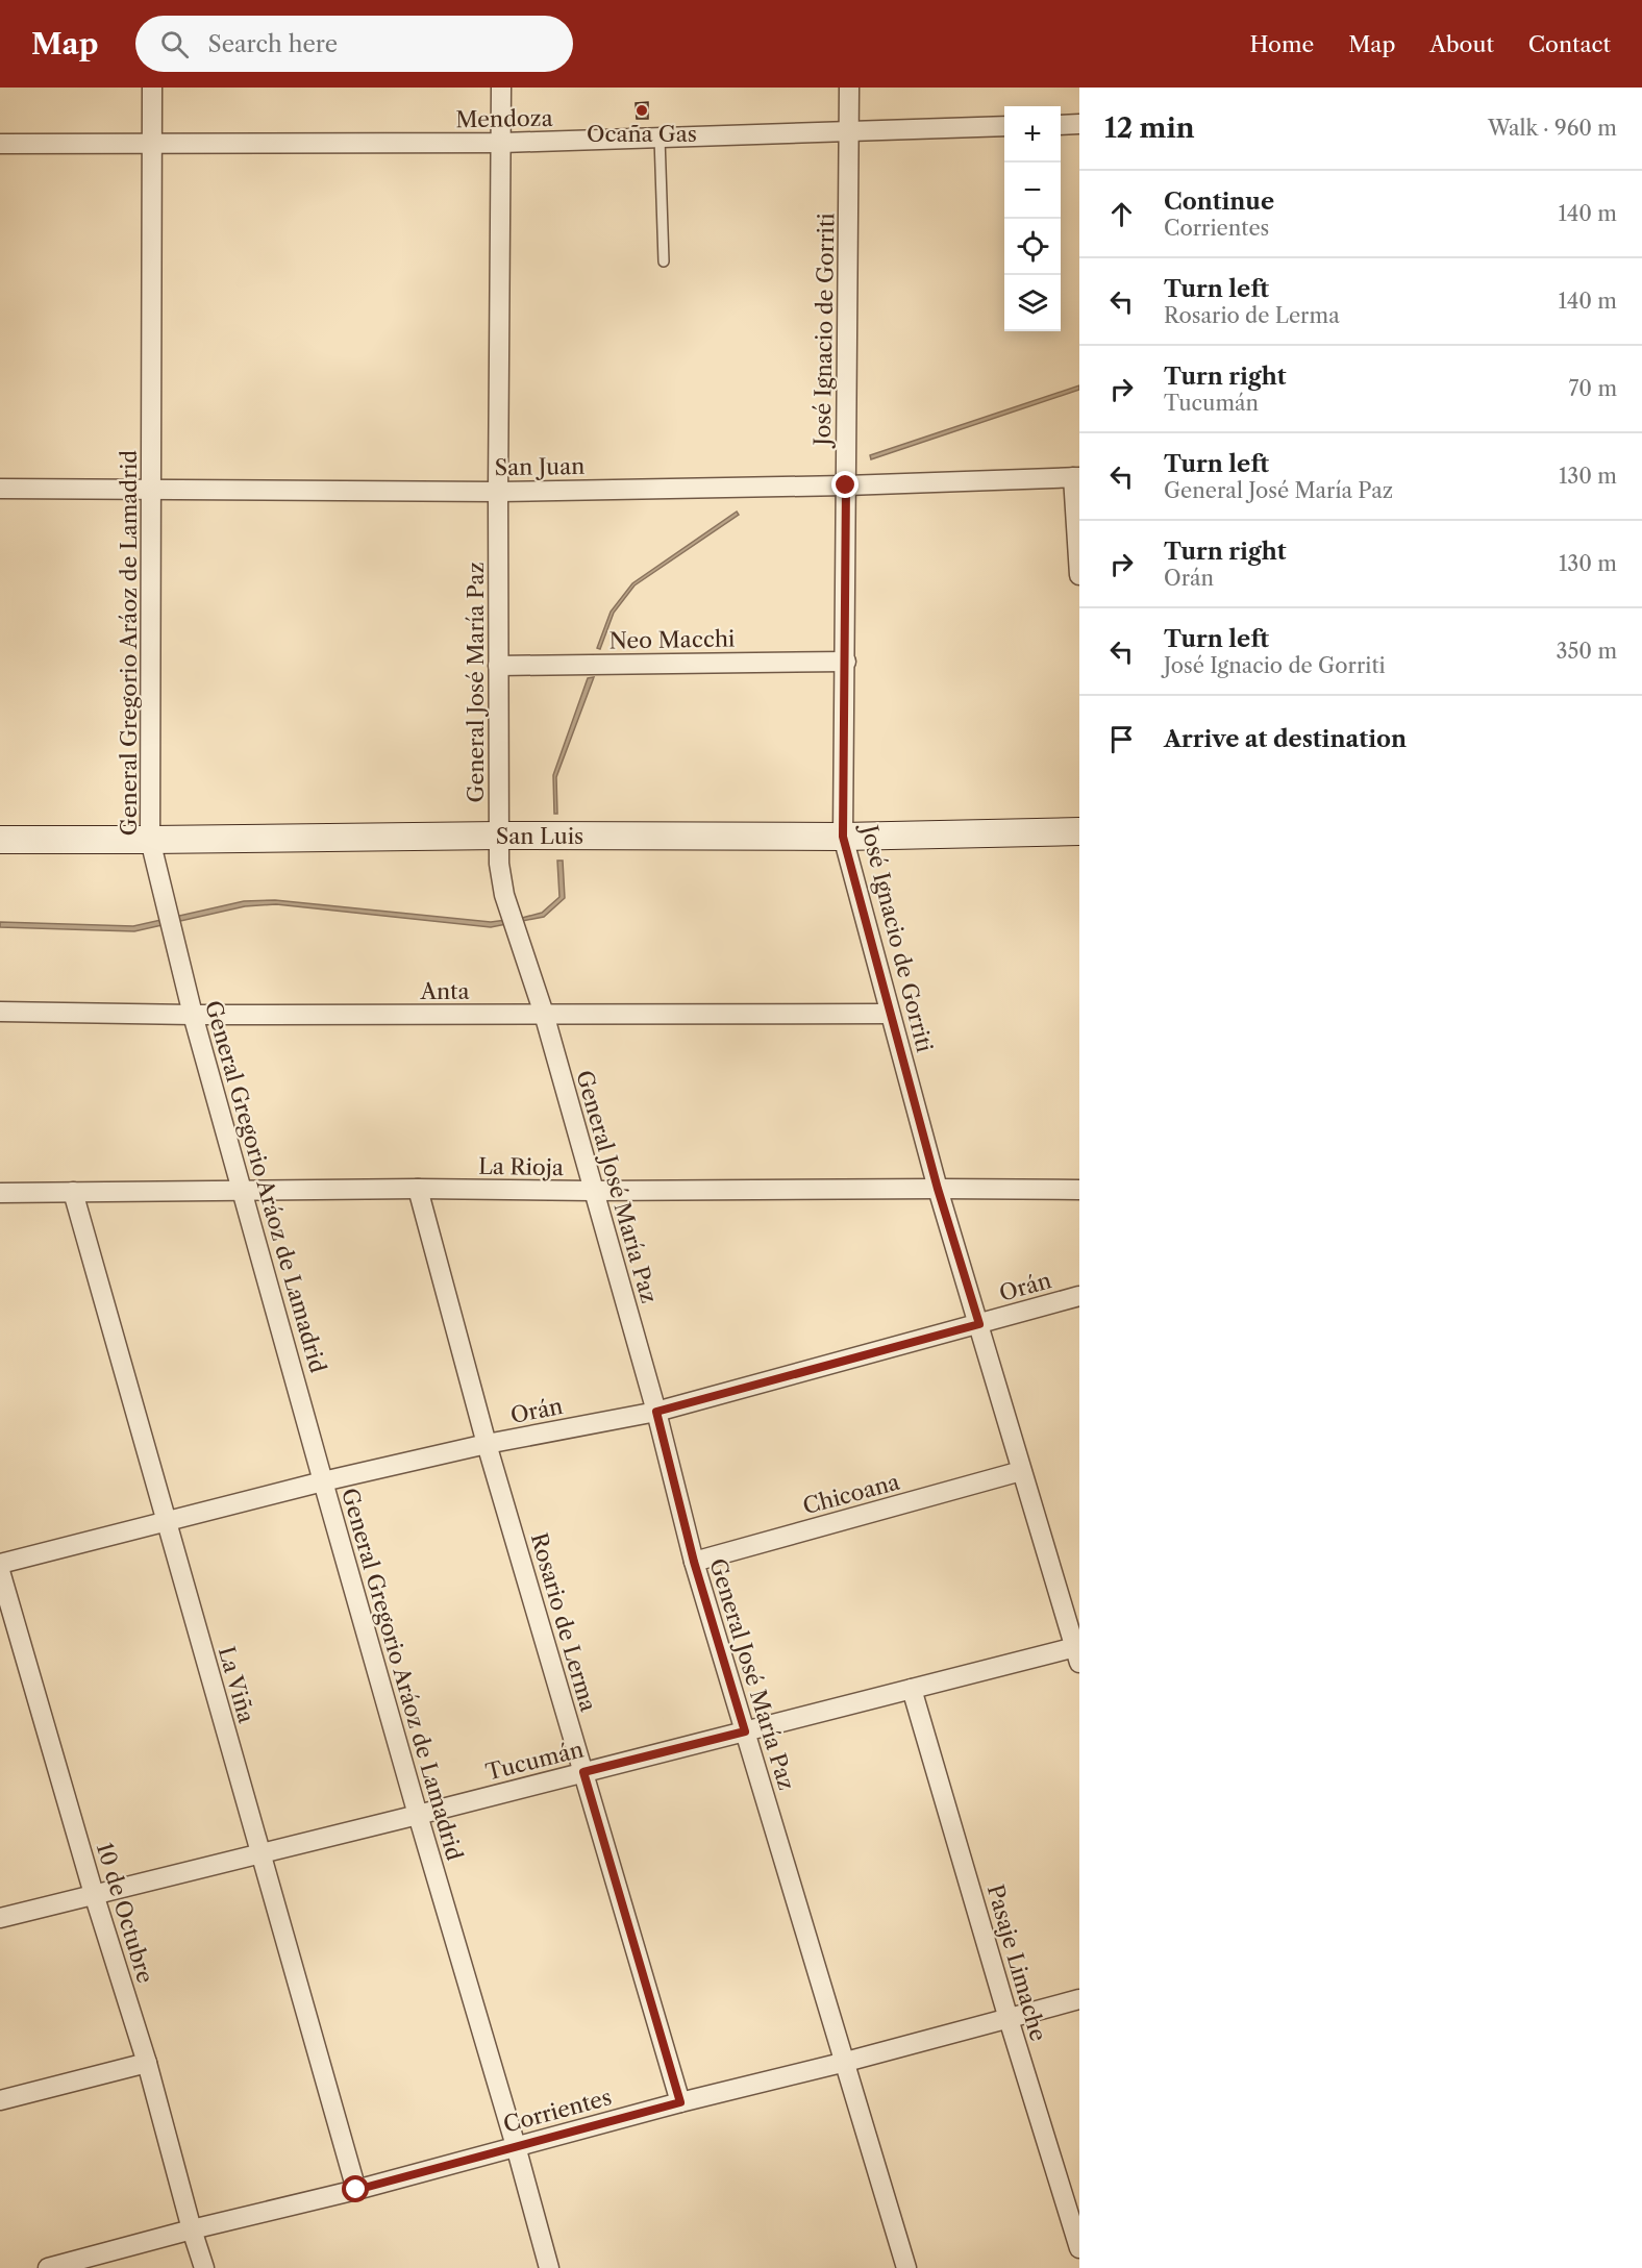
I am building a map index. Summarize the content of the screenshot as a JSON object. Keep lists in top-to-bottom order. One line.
{"streets":{"street":["Mendoza","José Ignacio de Gorriti","San Juan","Neo Macchi","General Gregorio Aráoz de Lamadrid","General José María Paz","San Luis","Anta","La Rioja","Orán","Chicoana","Rosario de Lerma","La Viña","Tucumán","10 de Octubre","Pasaje Limache","Corrientes"]},"crossings":[["Mendoza","José Ignacio de Gorriti"],["Mendoza","General Gregorio Aráoz de Lamadrid"],["Mendoza","General José María Paz"],["José Ignacio de Gorriti","San Juan"],["José Ignacio de Gorriti","Neo Macchi"],["José Ignacio de Gorriti","San Luis"],["José Ignacio de Gorriti","Anta"],["José Ignacio de Gorriti","La Rioja"],["José Ignacio de Gorriti","Orán"],["José Ignacio de Gorriti","Chicoana"],["José Ignacio de Gorriti","Tucumán"],["San Juan","General Gregorio Aráoz de Lamadrid"],["San Juan","General José María Paz"],["Neo Macchi","General José María Paz"],["General Gregorio Aráoz de Lamadrid","San Luis"],["General Gregorio Aráoz de Lamadrid","Anta"],["General Gregorio Aráoz de Lamadrid","La Rioja"],["General Gregorio Aráoz de Lamadrid","Orán"],["General Gregorio Aráoz de Lamadrid","Tucumán"],["General Gregorio Aráoz de Lamadrid","Corrientes"],["General José María Paz","San Luis"],["General José María Paz","Anta"],["General José María Paz","La Rioja"],["General José María Paz","Orán"],["General José María Paz","Chicoana"],["General José María Paz","Tucumán"],["General José María Paz","Corrientes"],["La Rioja","Rosario de Lerma"],["La Rioja","La Viña"],["Orán","Rosario de Lerma"],["Orán","La Viña"],["Rosario de Lerma","Tucumán"],["Rosario de Lerma","Corrientes"],["La Viña","Tucumán"],["La Viña","Corrientes"],["Tucumán","10 de Octubre"],["Tucumán","Pasaje Limache"],["10 de Octubre","Corrientes"],["Pasaje Limache","Corrientes"]],"places":["Ocaña Gas"],"page":{"header":"Map","search":"Search here","nav":["Home","Map","About","Contact"],"heading":["12 min","Walk · 960 m"],"map_buttons":["+","−"],"list":[["Continue","Corrientes","140 m"],["Turn left","Rosario de Lerma","140 m"],["Turn right","Tucumán","70 m"],["Turn left","General José María Paz","130 m"],["Turn right","Orán","130 m"],["Turn left","José Ignacio de Gorriti","350 m"],"Arrive at destination"]}}
